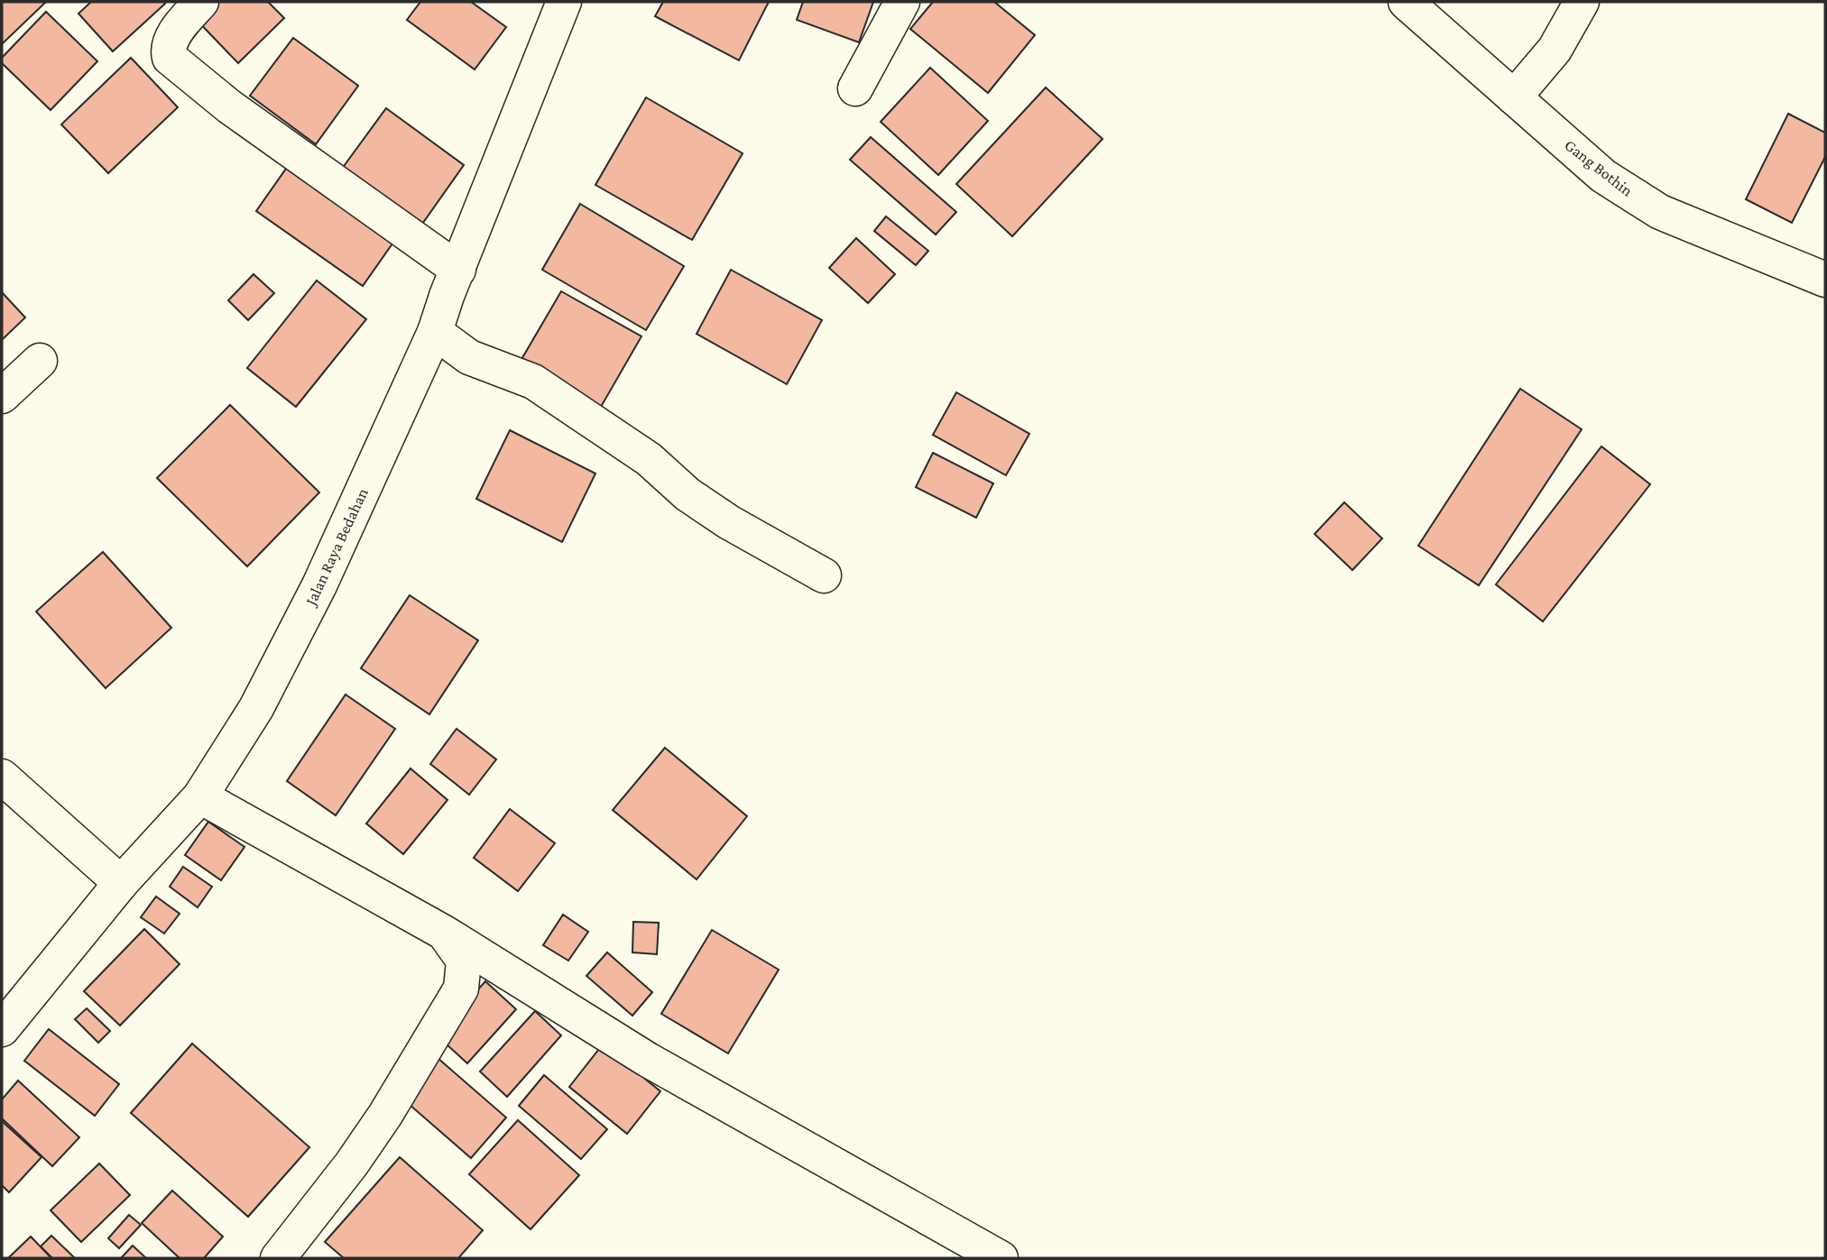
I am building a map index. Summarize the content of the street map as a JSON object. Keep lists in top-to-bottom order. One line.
{"streets":{"street":["Gang Bothin","Jalan Raya Bedahan"]}}
